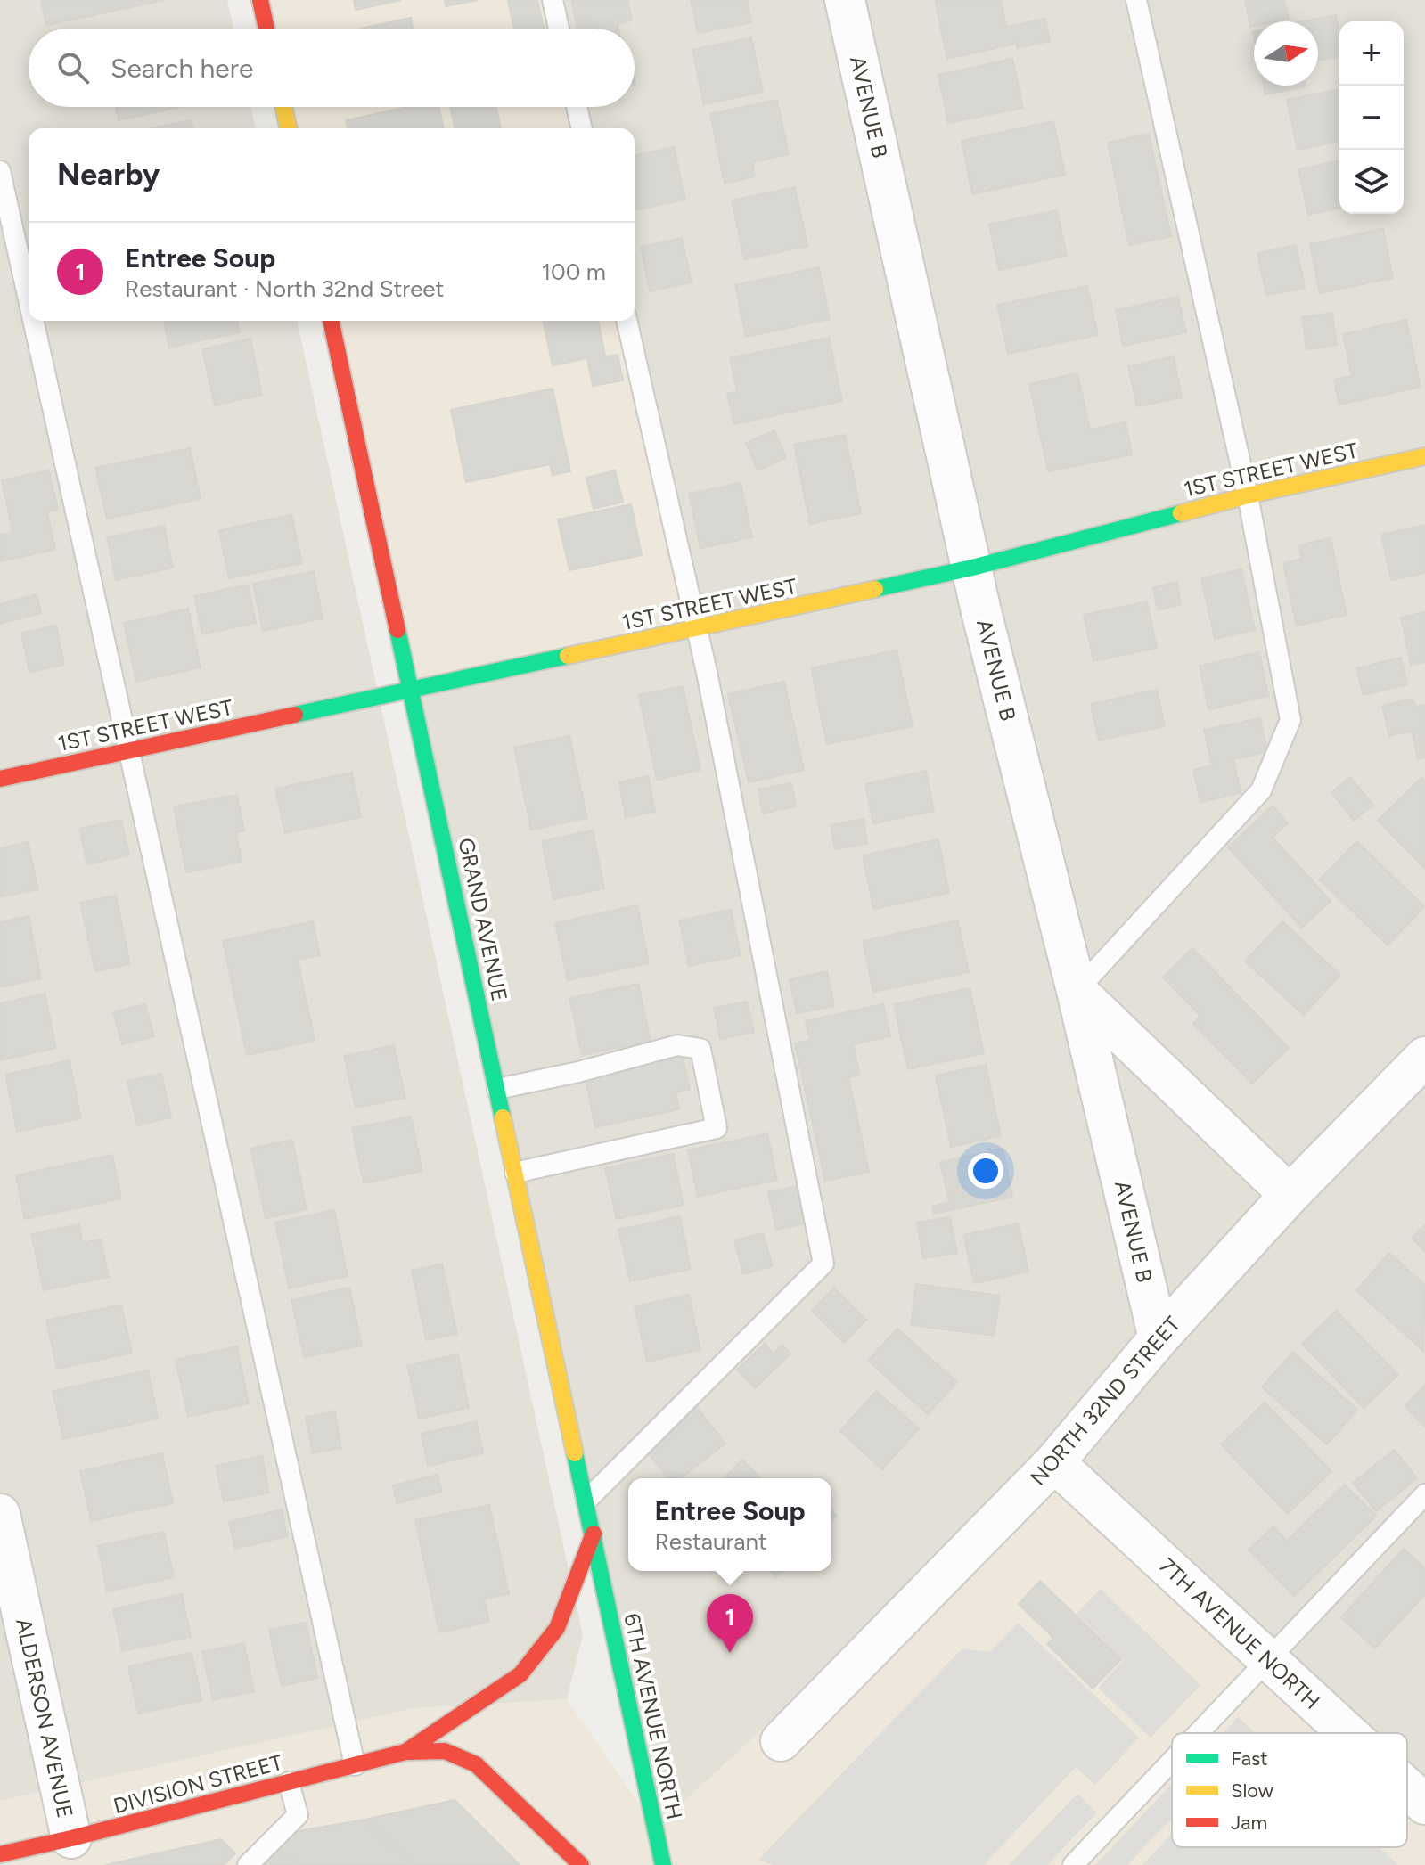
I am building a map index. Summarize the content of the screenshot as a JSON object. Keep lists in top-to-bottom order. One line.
{"streets":{"main road":["1ST STREET WEST","GRAND AVENUE","6TH AVENUE NORTH","DIVISION STREET"],"street":["AVENUE B","NORTH 32ND STREET","7TH AVENUE NORTH","ALDERSON AVENUE"]},"crossings":[["AVENUE B","1ST STREET WEST"],["AVENUE B","NORTH 32ND STREET"],["1ST STREET WEST","GRAND AVENUE"],["GRAND AVENUE","6TH AVENUE NORTH"],["NORTH 32ND STREET","7TH AVENUE NORTH"],["ALDERSON AVENUE","DIVISION STREET"]],"legend":["Fast","Slow","Jam"],"north":"right","page":{"map_buttons":["+","−"],"search":"Search here","heading":"Nearby","list":[{"mark":"1","name":"Entree Soup","note":"Restaurant · North 32nd Street","value":"100 m"}],"popup":["Entree Soup","Restaurant"],"pins":"1"}}
